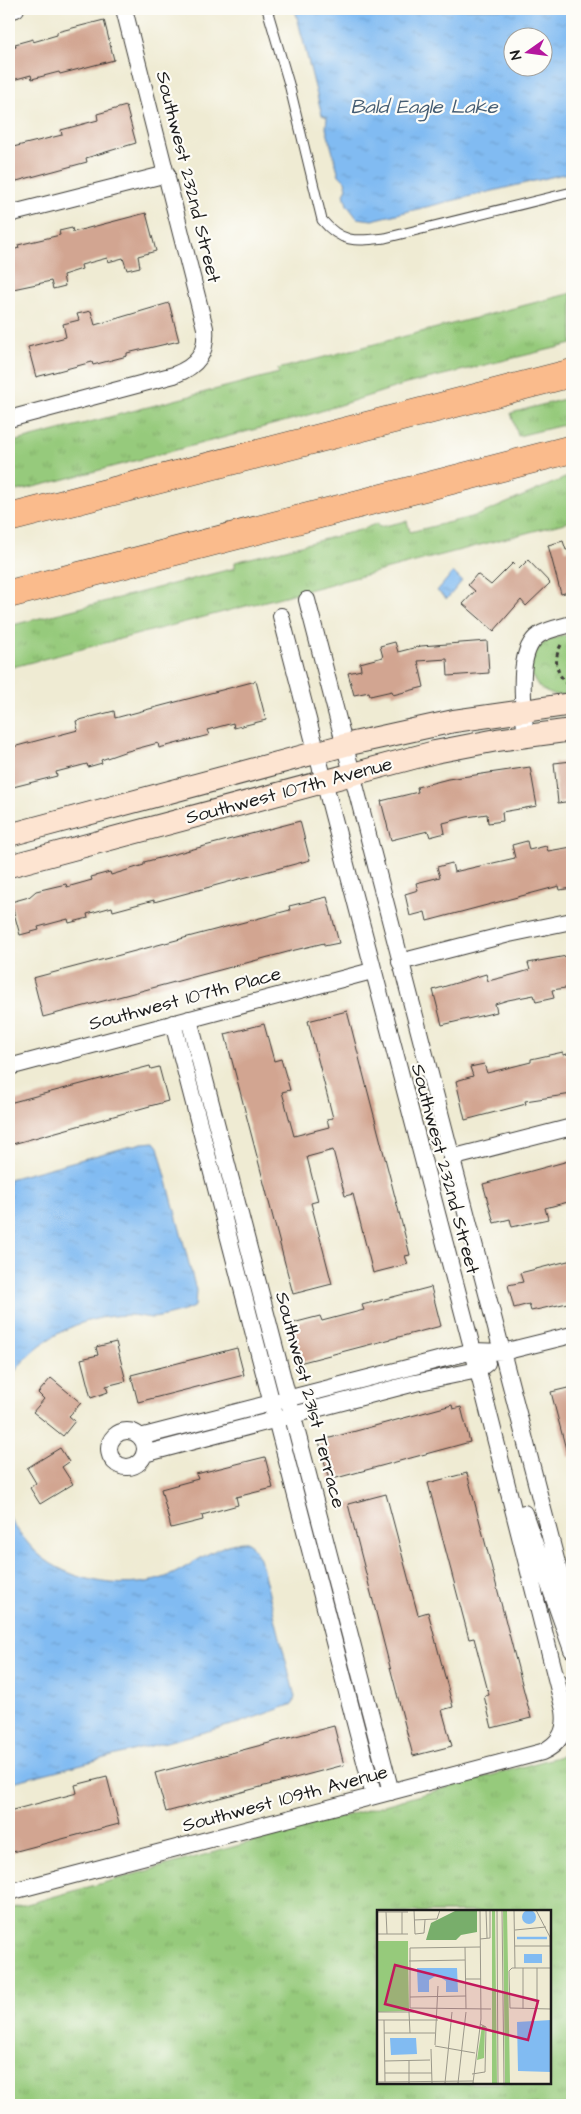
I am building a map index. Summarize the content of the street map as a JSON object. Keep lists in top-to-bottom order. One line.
{"streets":{"street":["Southwest 232nd Street","Southwest 107th Avenue","Southwest 107th Place","Southwest 231st Terrace","Southwest 109th Avenue"]},"crossings":[["Southwest 232nd Street","Southwest 107th Avenue"],["Southwest 232nd Street","Southwest 107th Place"],["Southwest 232nd Street","Southwest 109th Avenue"],["Southwest 107th Place","Southwest 231st Terrace"],["Southwest 231st Terrace","Southwest 109th Avenue"]],"water":["Bald Eagle Lake"],"north":"left"}
